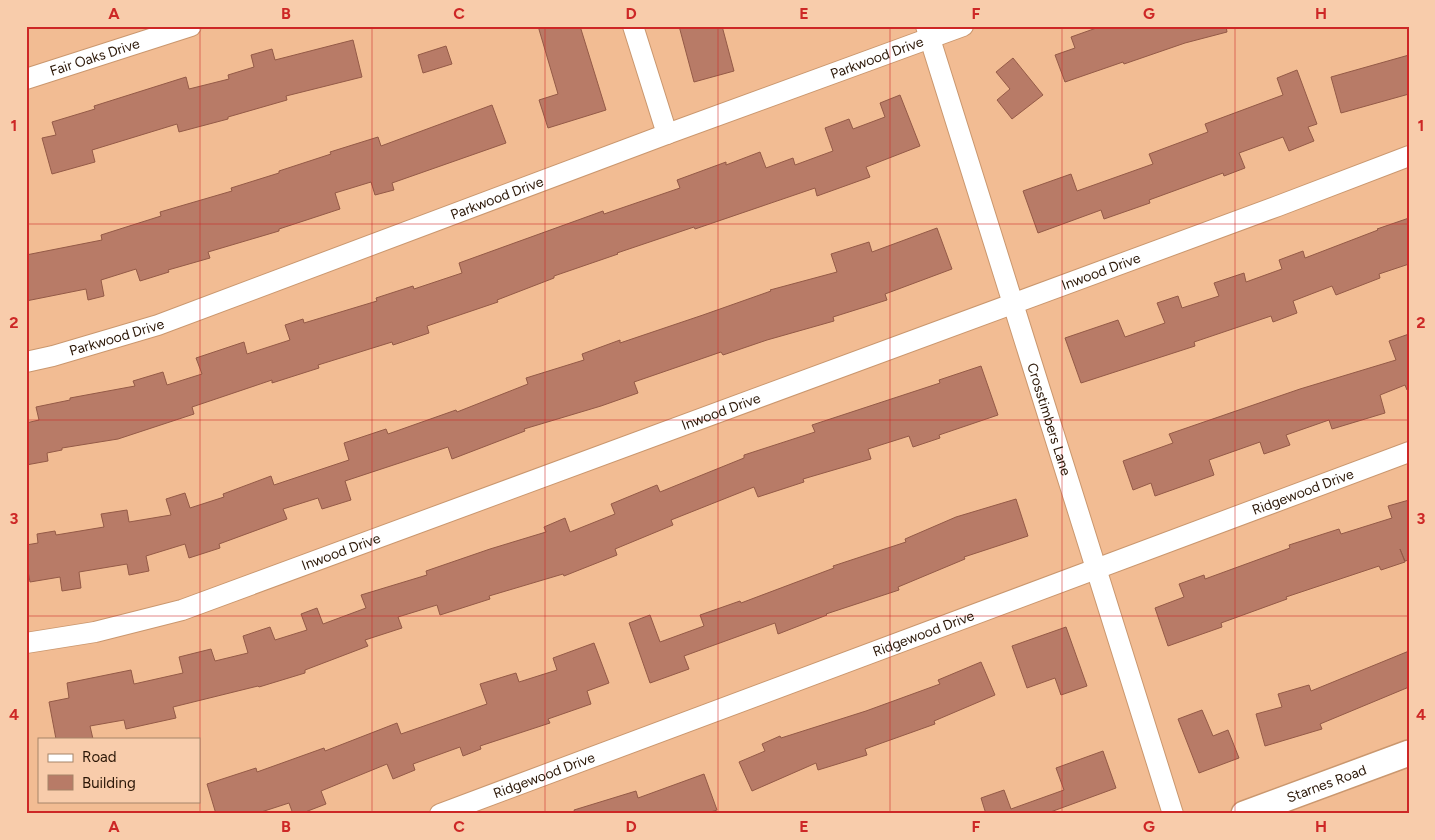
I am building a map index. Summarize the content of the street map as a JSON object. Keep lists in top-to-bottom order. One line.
{"streets":{"main road":["Starnes Road"],"street":["Fair Oaks Drive","Parkwood Drive","Inwood Drive","Crosstimbers Lane","Ridgewood Drive"]},"crossings":[["Parkwood Drive","Crosstimbers Lane"],["Inwood Drive","Crosstimbers Lane"],["Crosstimbers Lane","Ridgewood Drive"]],"legend":["Road","Building"],"grid":{"columns":["A","B","C","D","E","F","G","H"],"rows":["1","2","3","4"]}}
